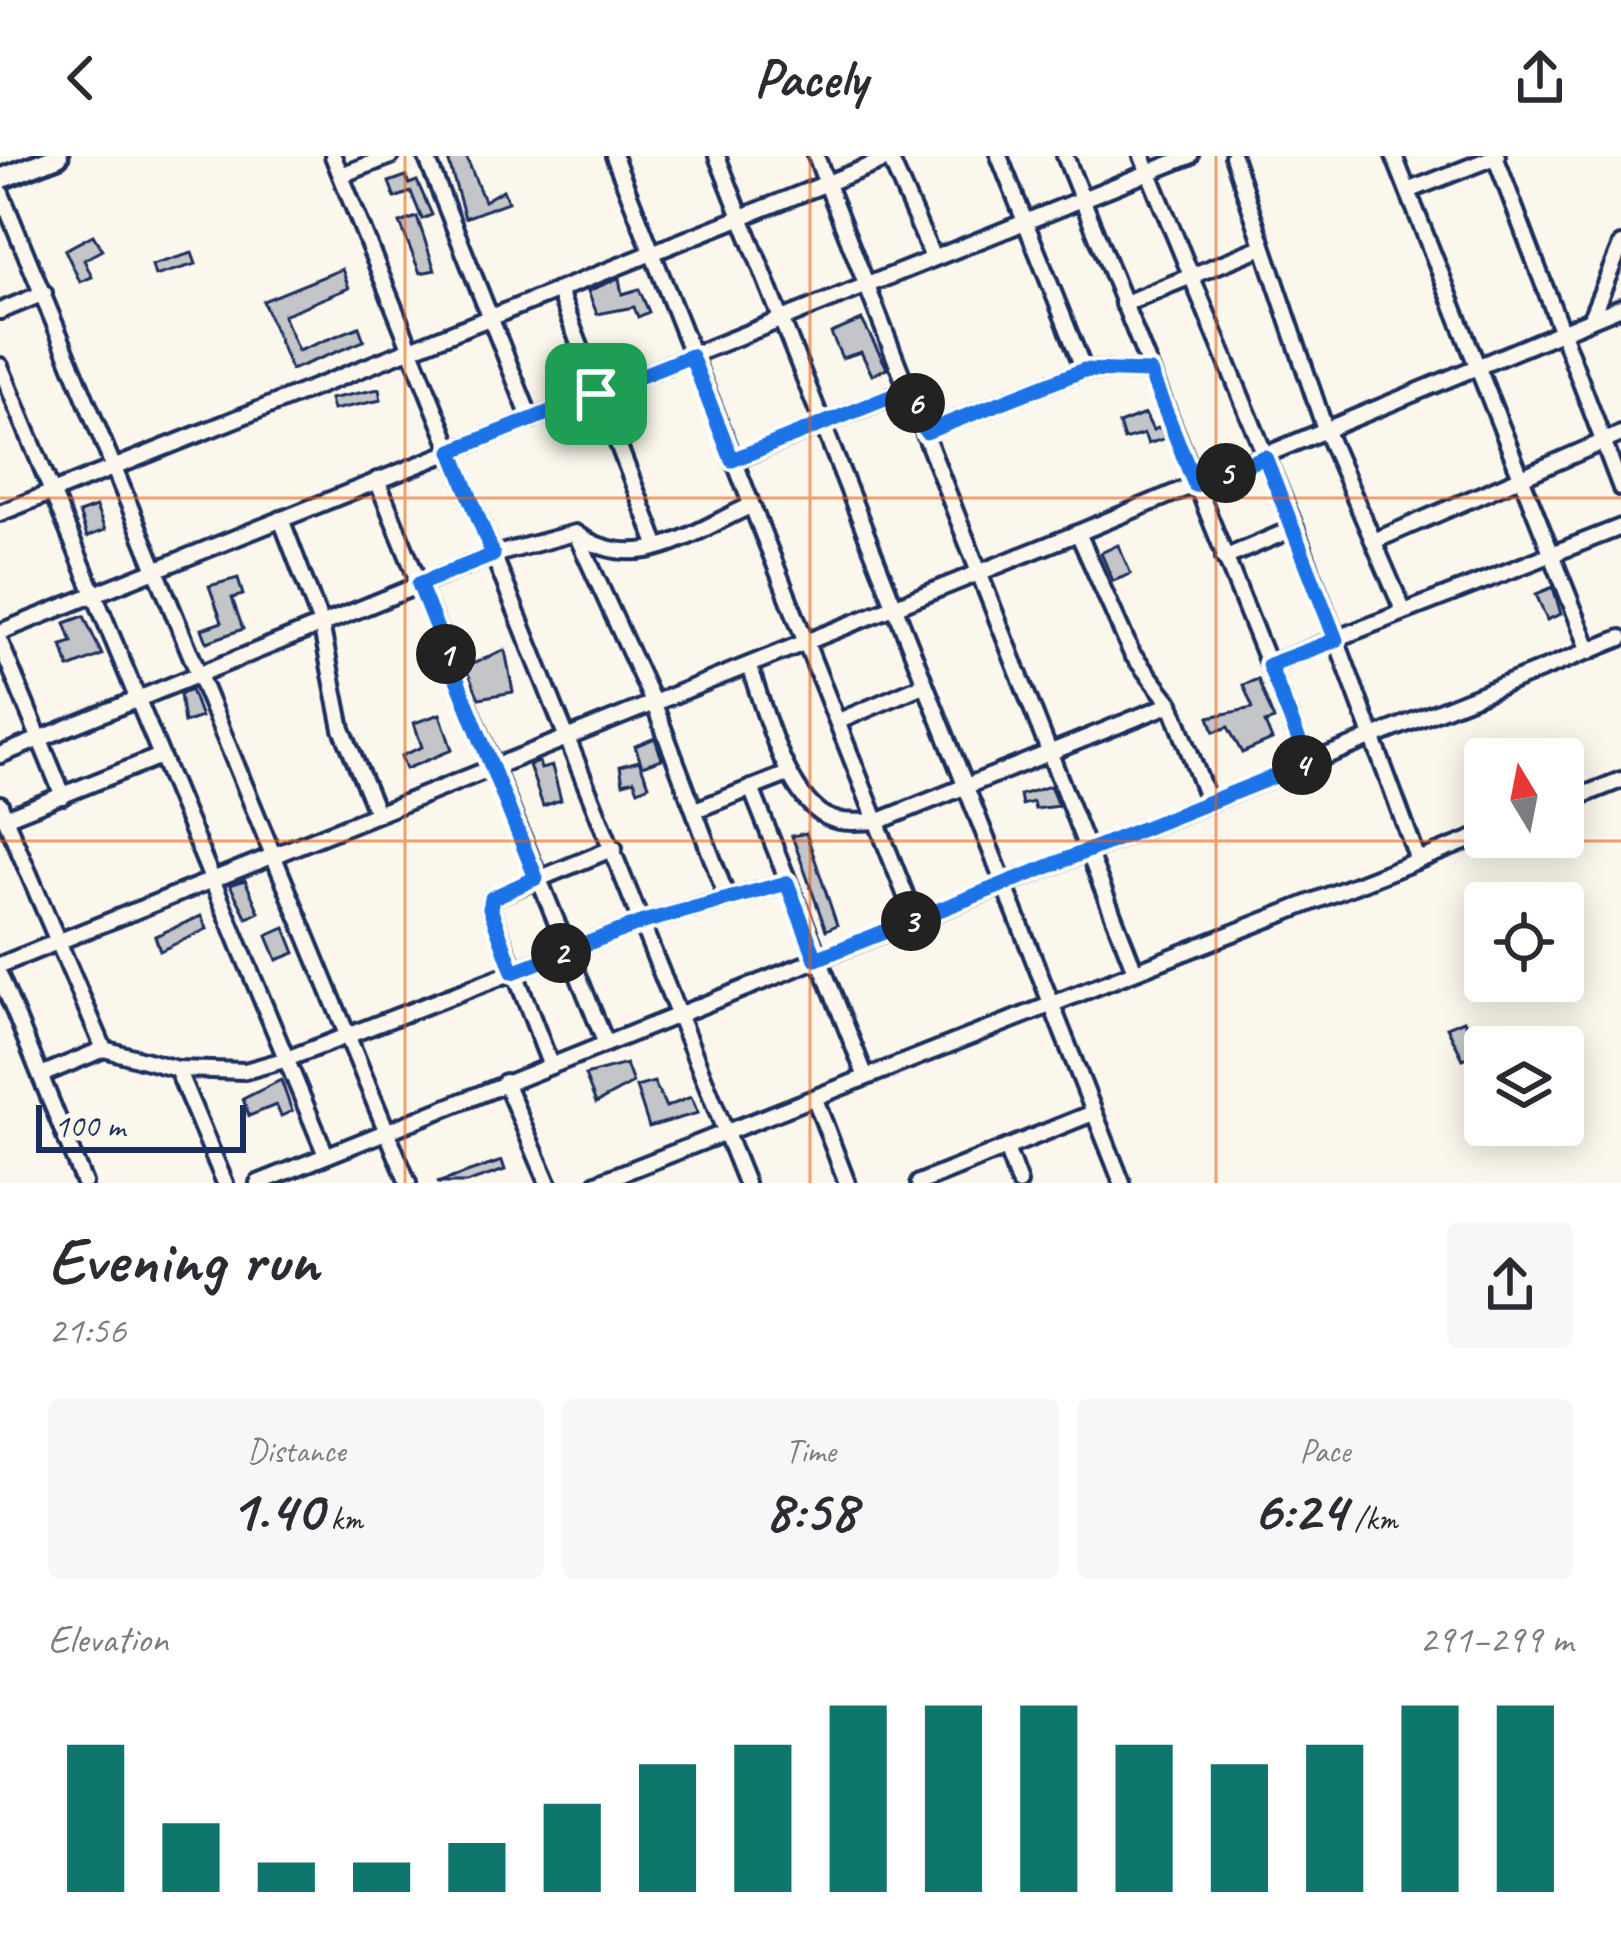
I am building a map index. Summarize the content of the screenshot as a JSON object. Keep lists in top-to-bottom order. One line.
{"scale_bar":"100 m","north":"top","page":{"header":"Pacely","pins":["6","5","1","4","3","2"],"scale":"100 m","heading":["Evening run","21:56"],"stats":[["Distance","1.40 km"],["Time","8:58"],["Pace","6:24 /km"]],"chart":["Elevation","291–299 m"]}}
